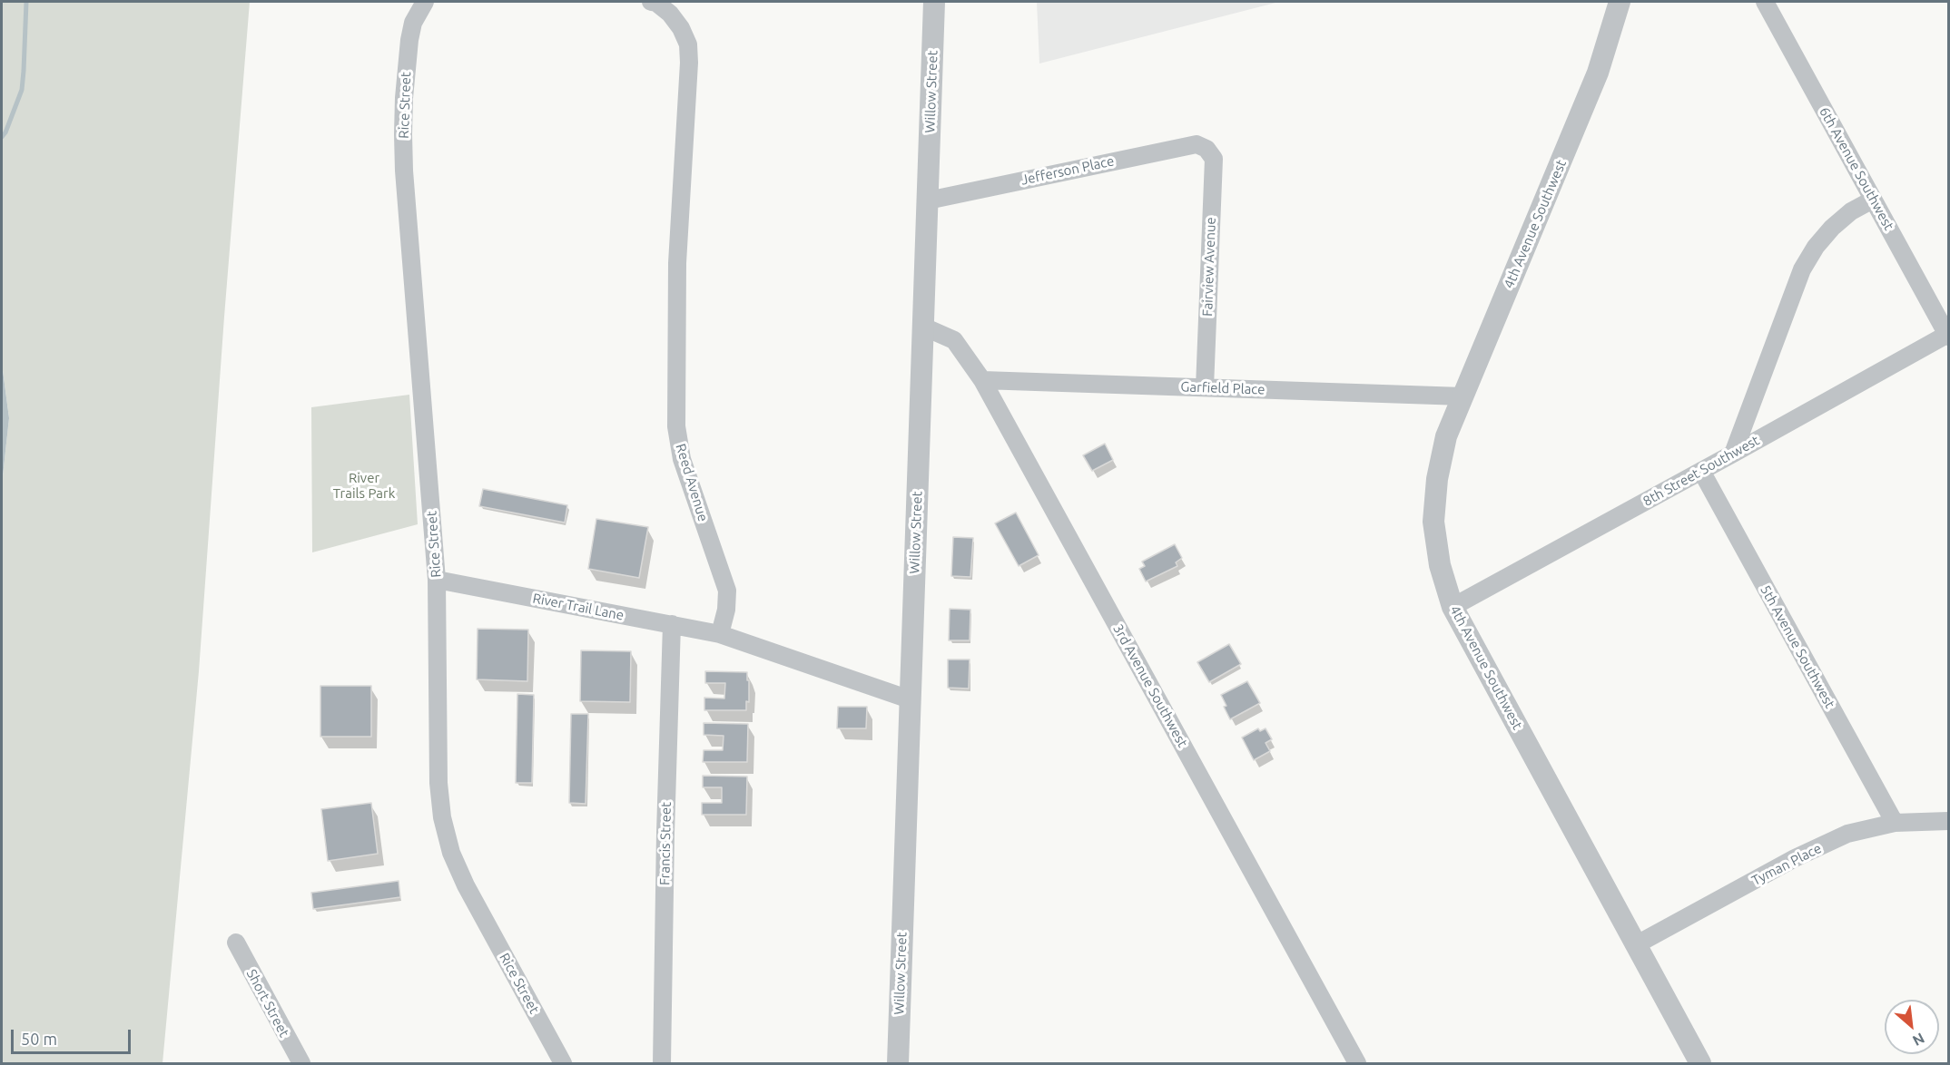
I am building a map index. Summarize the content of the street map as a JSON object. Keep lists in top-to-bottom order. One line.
{"streets":{"street":["Willow Street","Rice Street","6th Avenue Southwest","Jefferson Place","4th Avenue Southwest","Fairview Avenue","Garfield Place","8th Street Southwest","Reed Avenue","River Trail Lane","5th Avenue Southwest","3rd Avenue Southwest","Francis Street","Tyman Place","Short Street"]},"crossings":[["Willow Street","Jefferson Place"],["Willow Street","3rd Avenue Southwest"],["Rice Street","River Trail Lane"],["6th Avenue Southwest","8th Street Southwest"],["Jefferson Place","Fairview Avenue"],["4th Avenue Southwest","Garfield Place"],["4th Avenue Southwest","8th Street Southwest"],["4th Avenue Southwest","Tyman Place"],["Fairview Avenue","Garfield Place"],["Garfield Place","3rd Avenue Southwest"],["8th Street Southwest","5th Avenue Southwest"],["Reed Avenue","River Trail Lane"],["River Trail Lane","Francis Street"],["5th Avenue Southwest","Tyman Place"]],"parks":["River Trails Park"],"scale_bar":"50 m","north":"bottom right"}
